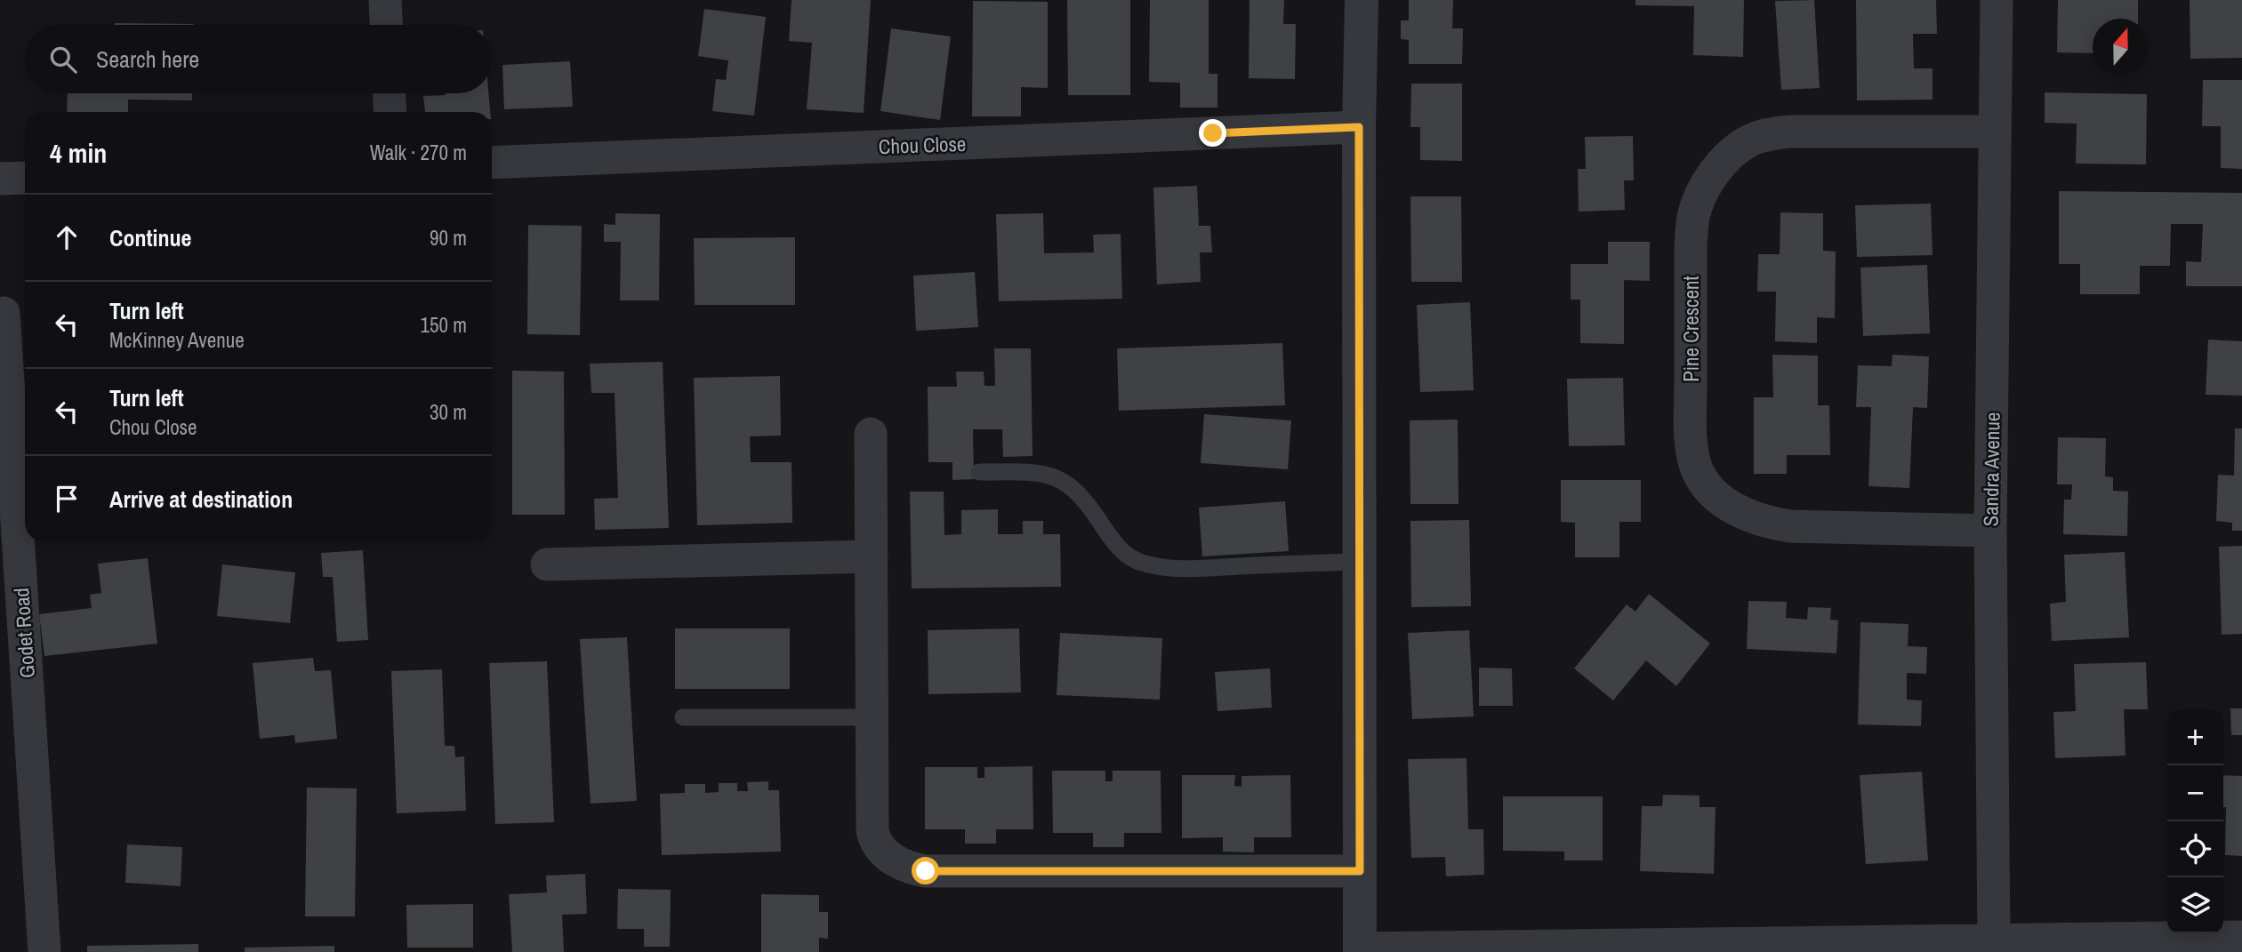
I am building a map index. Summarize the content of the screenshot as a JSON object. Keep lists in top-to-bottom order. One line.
{"streets":{"street":["Chou Close","Pine Crescent","Sandra Avenue","Godet Road"]},"crossings":[["Pine Crescent","Sandra Avenue"]],"north":"top","page":{"search":"Search here","heading":["4 min","Walk · 270 m"],"list":[["Continue","90 m"],["Turn left","McKinney Avenue","150 m"],["Turn left","Chou Close","30 m"],"Arrive at destination"],"map_buttons":["+","−"]}}
